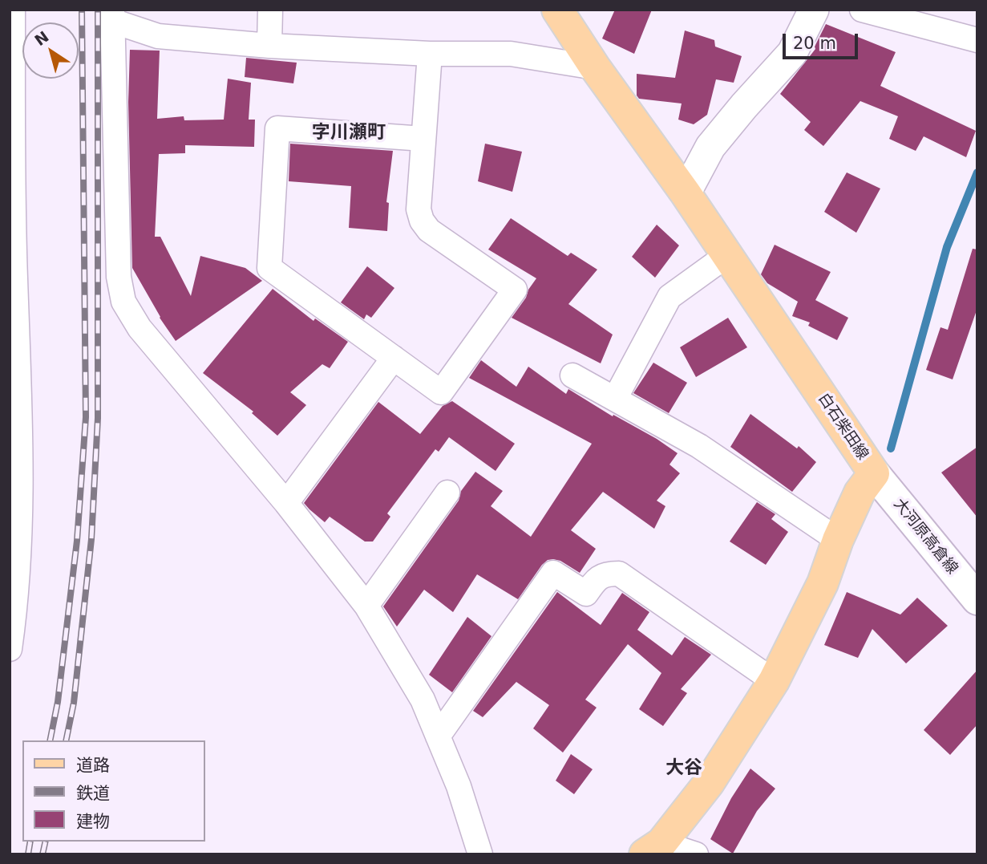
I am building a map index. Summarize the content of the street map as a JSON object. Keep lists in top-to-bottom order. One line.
{"streets":{"main road":["白石柴田線","大河原高倉線"]},"crossings":[["白石柴田線","大河原高倉線"]],"districts":["字川瀬町","大谷"],"legend":["道路","鉄道","建物"],"scale_bar":"20 m","north":"top left"}
